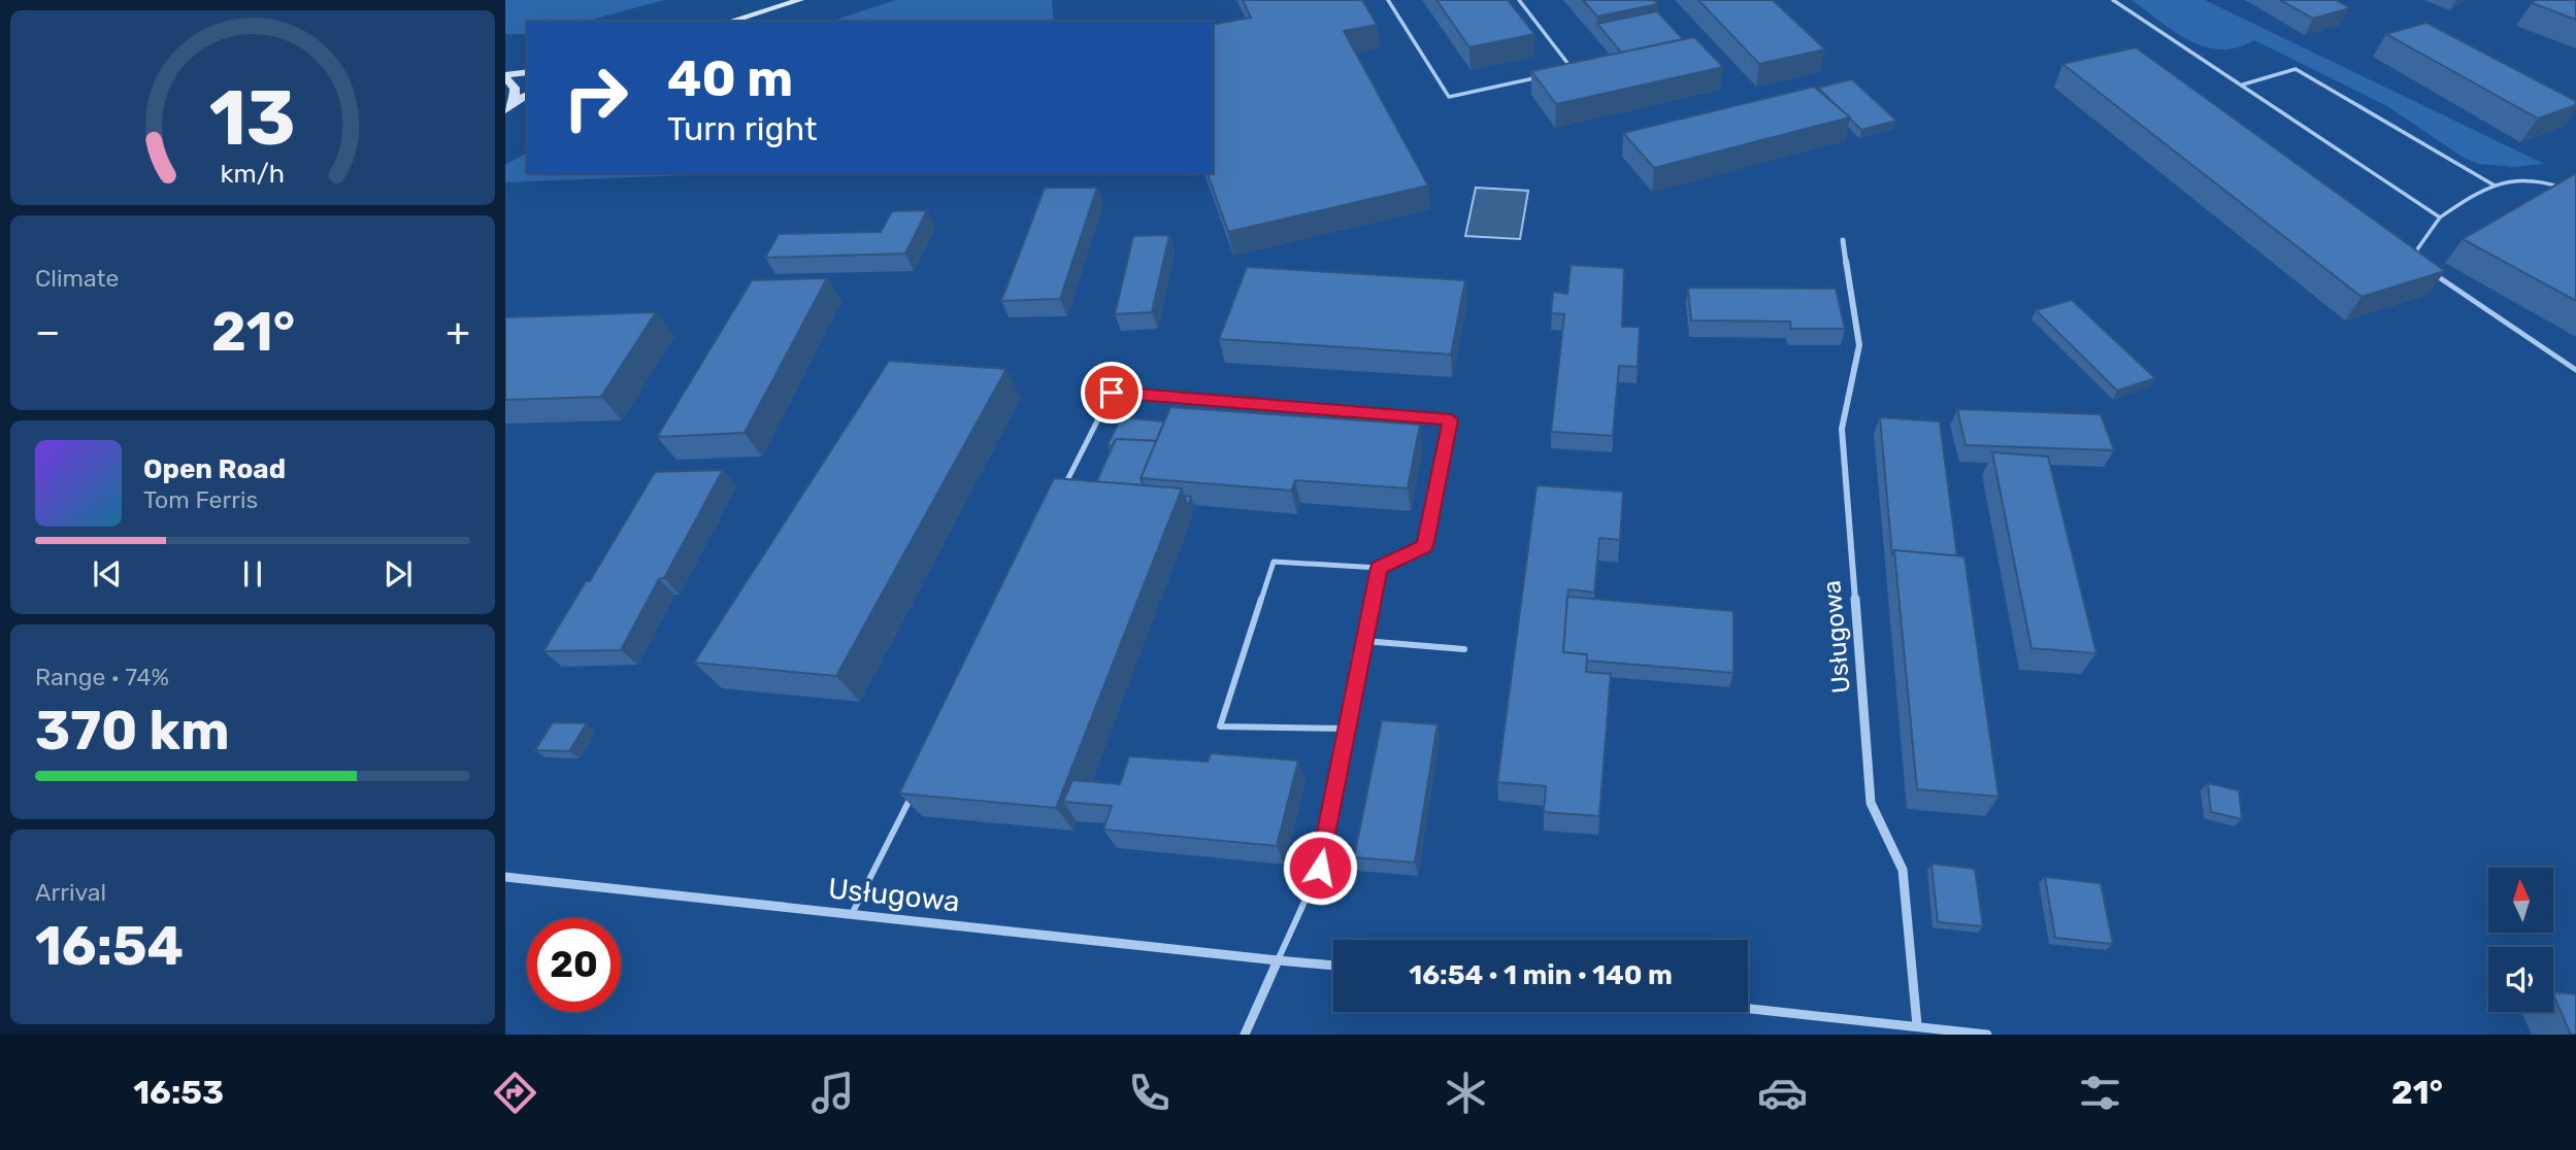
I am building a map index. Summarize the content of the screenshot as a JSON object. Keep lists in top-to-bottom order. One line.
{"streets":{"street":["Usługowa"]},"north":"top","page":{"turn":["40 m","Turn right"],"tile":["Climate",["Range · 74%","370 km"],["Arrival","16:54"]],"heat":["−","21°","+"],"song":["Open Road","Tom Ferris"],"limit":"20","trip":"16:54 · 1 min · 140 m","tabs":["16:53","21°"],"gauge":["13","km/h"]}}
